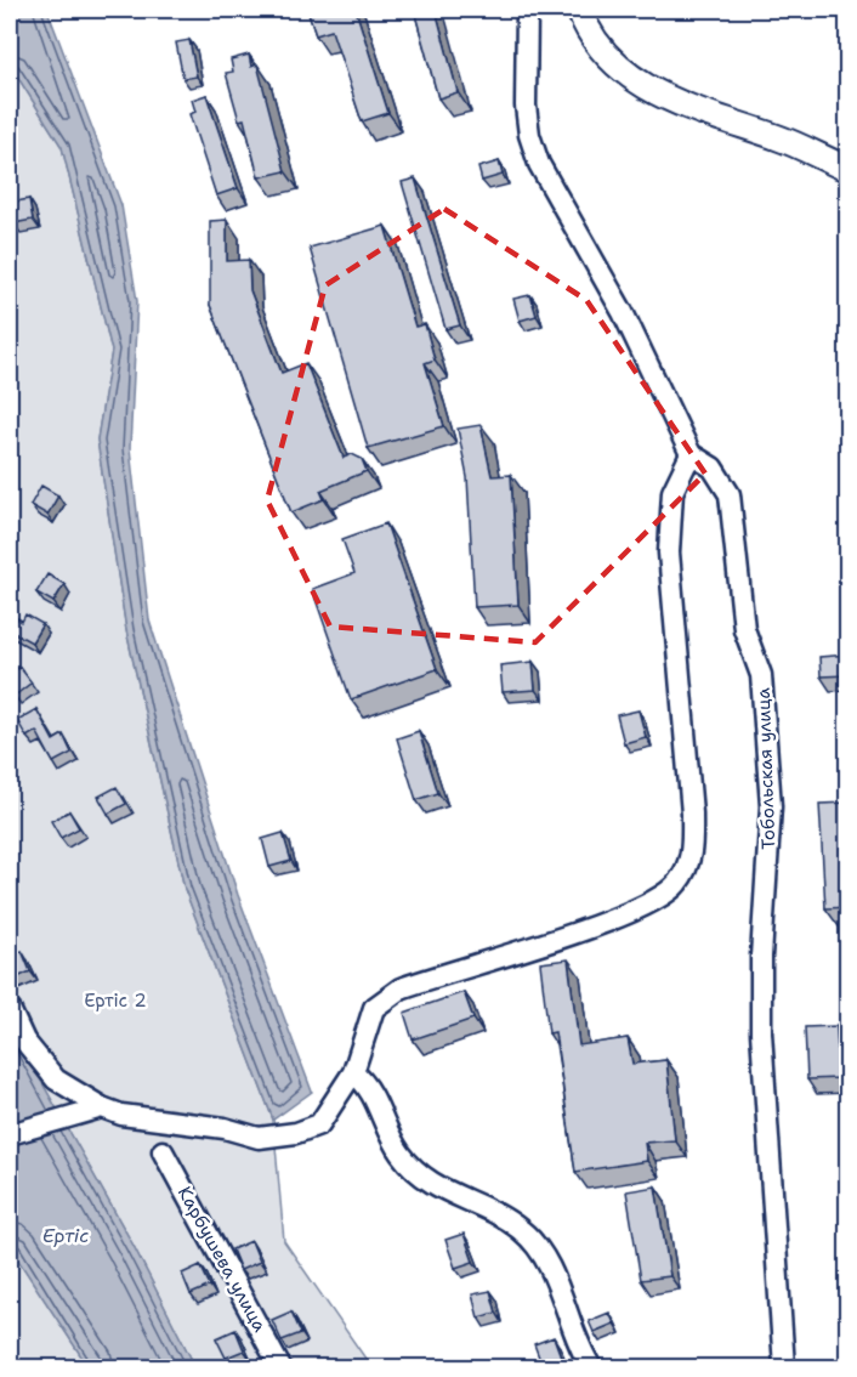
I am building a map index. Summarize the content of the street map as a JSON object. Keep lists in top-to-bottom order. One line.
{"streets":{"street":["Тобольская улица","Карбушева улица"]},"water":["Ертіс"],"parks":["Ертіс 2"]}
